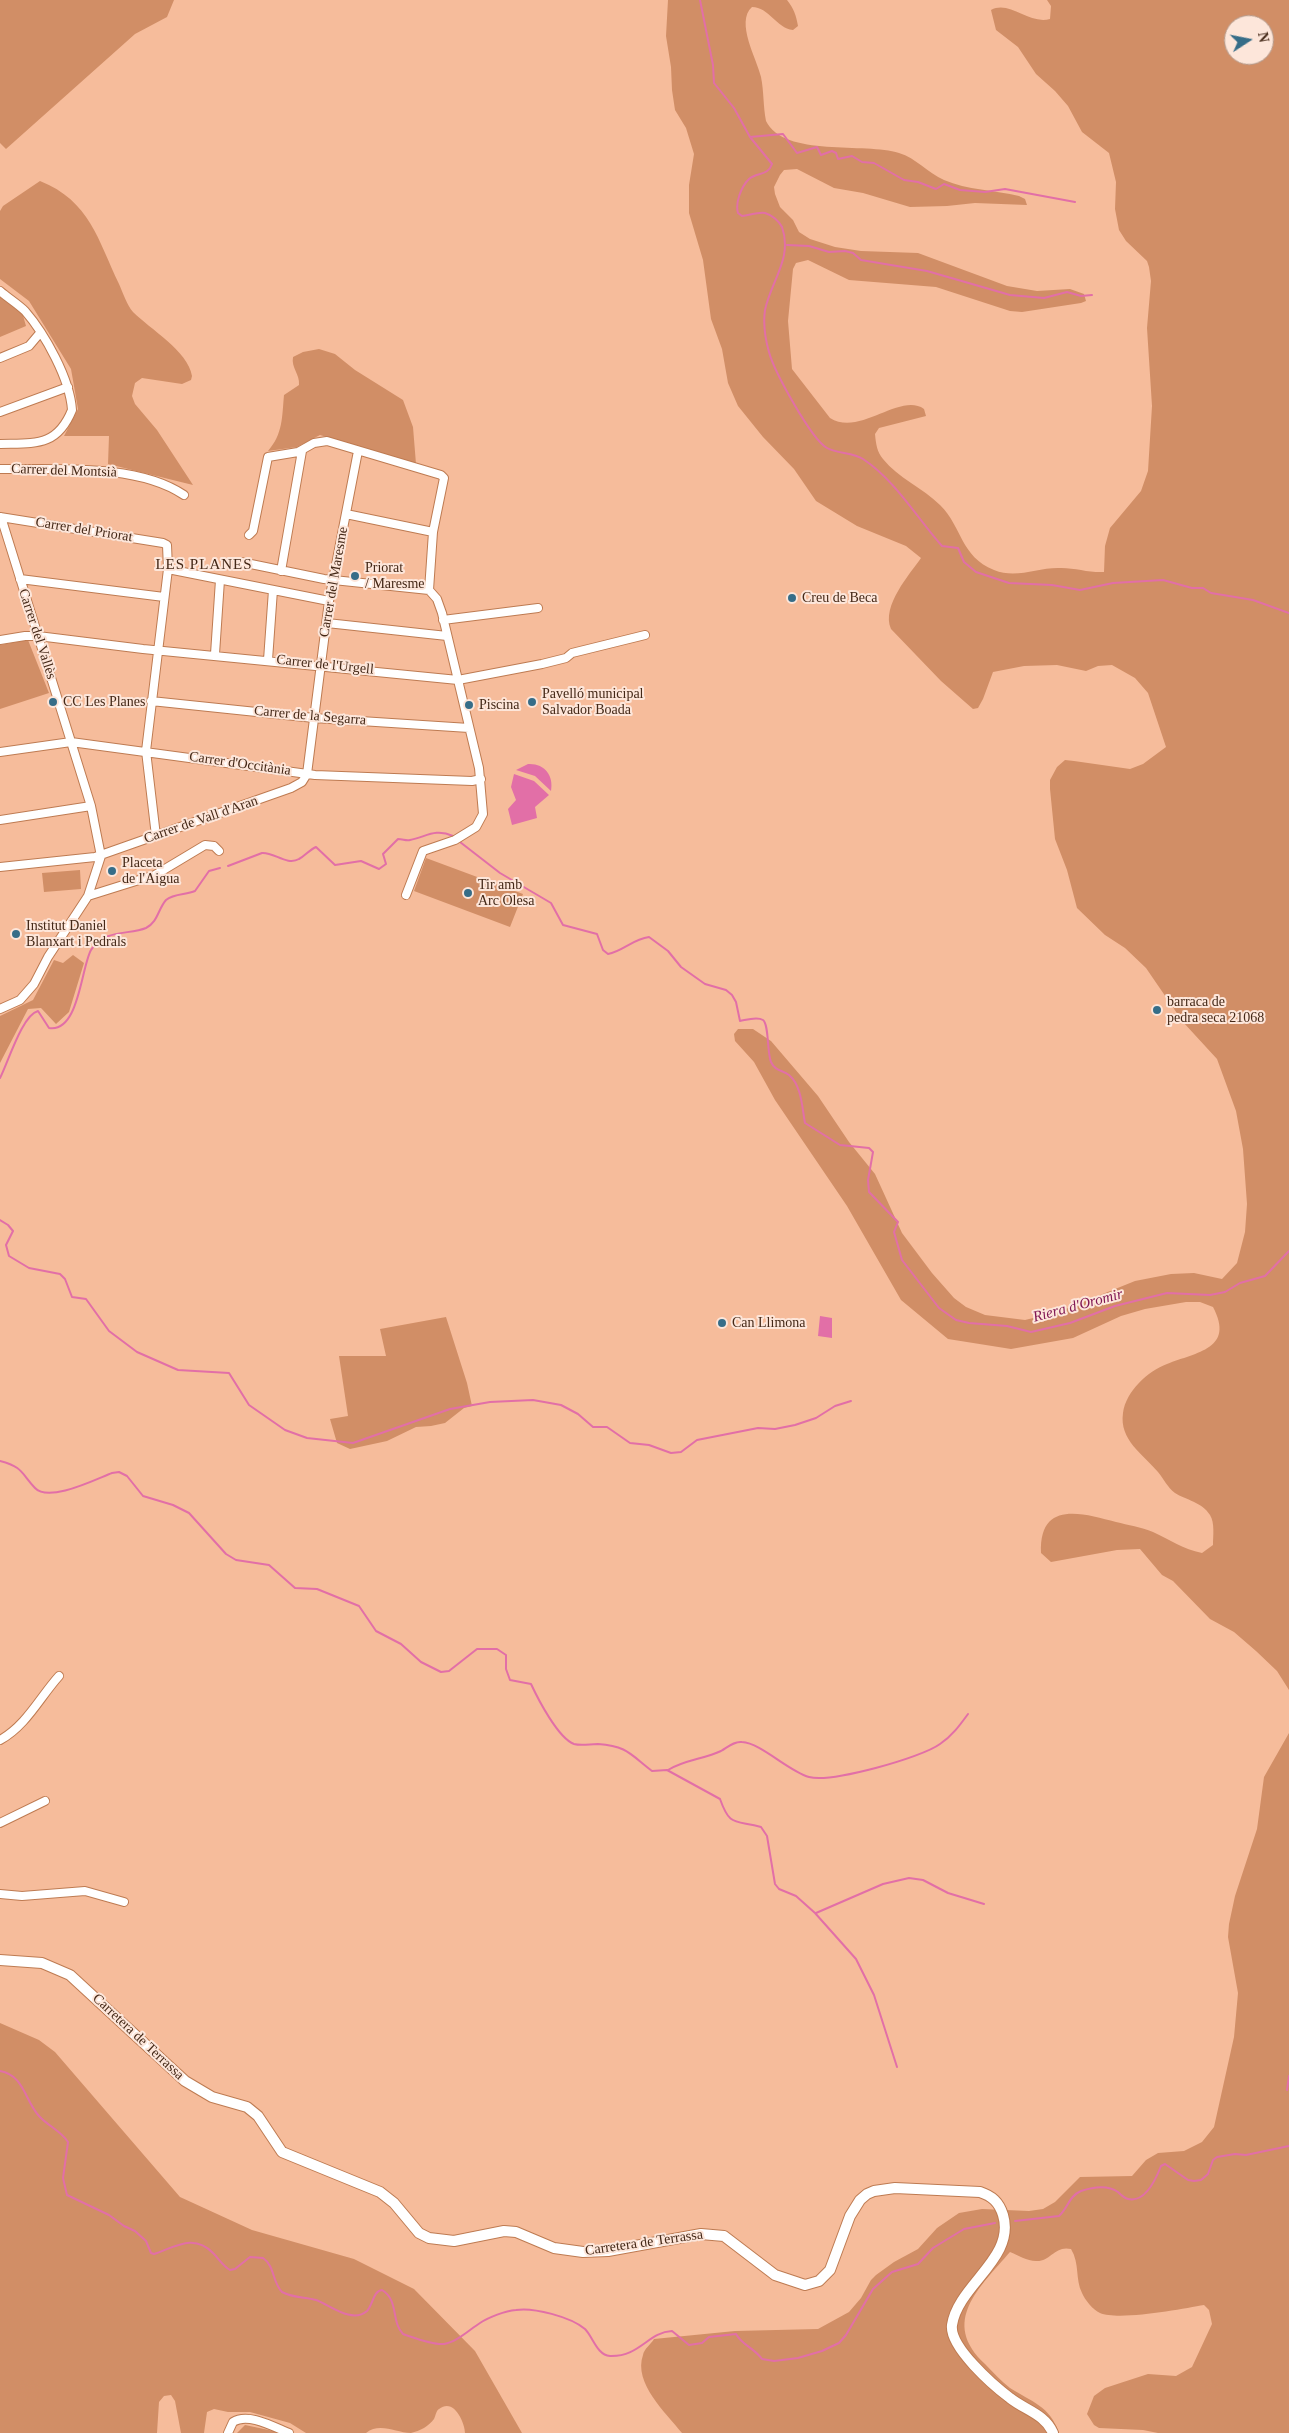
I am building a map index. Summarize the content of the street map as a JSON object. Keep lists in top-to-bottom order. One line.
{"streets":{"street":["Carrer del Montsià","Carrer del Priorat","Carrer del Maresme","Carrer del Vallès","Carrer de l'Urgell","Carrer de la Segarra","Carrer d'Occitània","Carrer de Vall d'Aran","Carretera de Terrassa"]},"crossings":[["Carrer del Priorat","Carrer del Vallès"],["Carrer del Maresme","Carrer de l'Urgell"],["Carrer del Maresme","Carrer de la Segarra"],["Carrer del Maresme","Carrer d'Occitània"],["Carrer del Maresme","Carrer de Vall d'Aran"],["Carrer del Vallès","Carrer de l'Urgell"],["Carrer del Vallès","Carrer d'Occitània"],["Carrer del Vallès","Carrer de Vall d'Aran"],["Carrer d'Occitània","Carrer de Vall d'Aran"]],"districts":["LES PLANES"],"water":["Riera d'Oromir"],"places":["Priorat / Maresme","Creu de Beca","CC Les Planes","Pavelló municipal Salvador Boada","Piscina","Placeta de l'Aigua","Tir amb Arc Olesa","Institut Daniel Blanxart i Pedrals","barraca de pedra seca 21068","Can Llimona"],"north":"right"}
